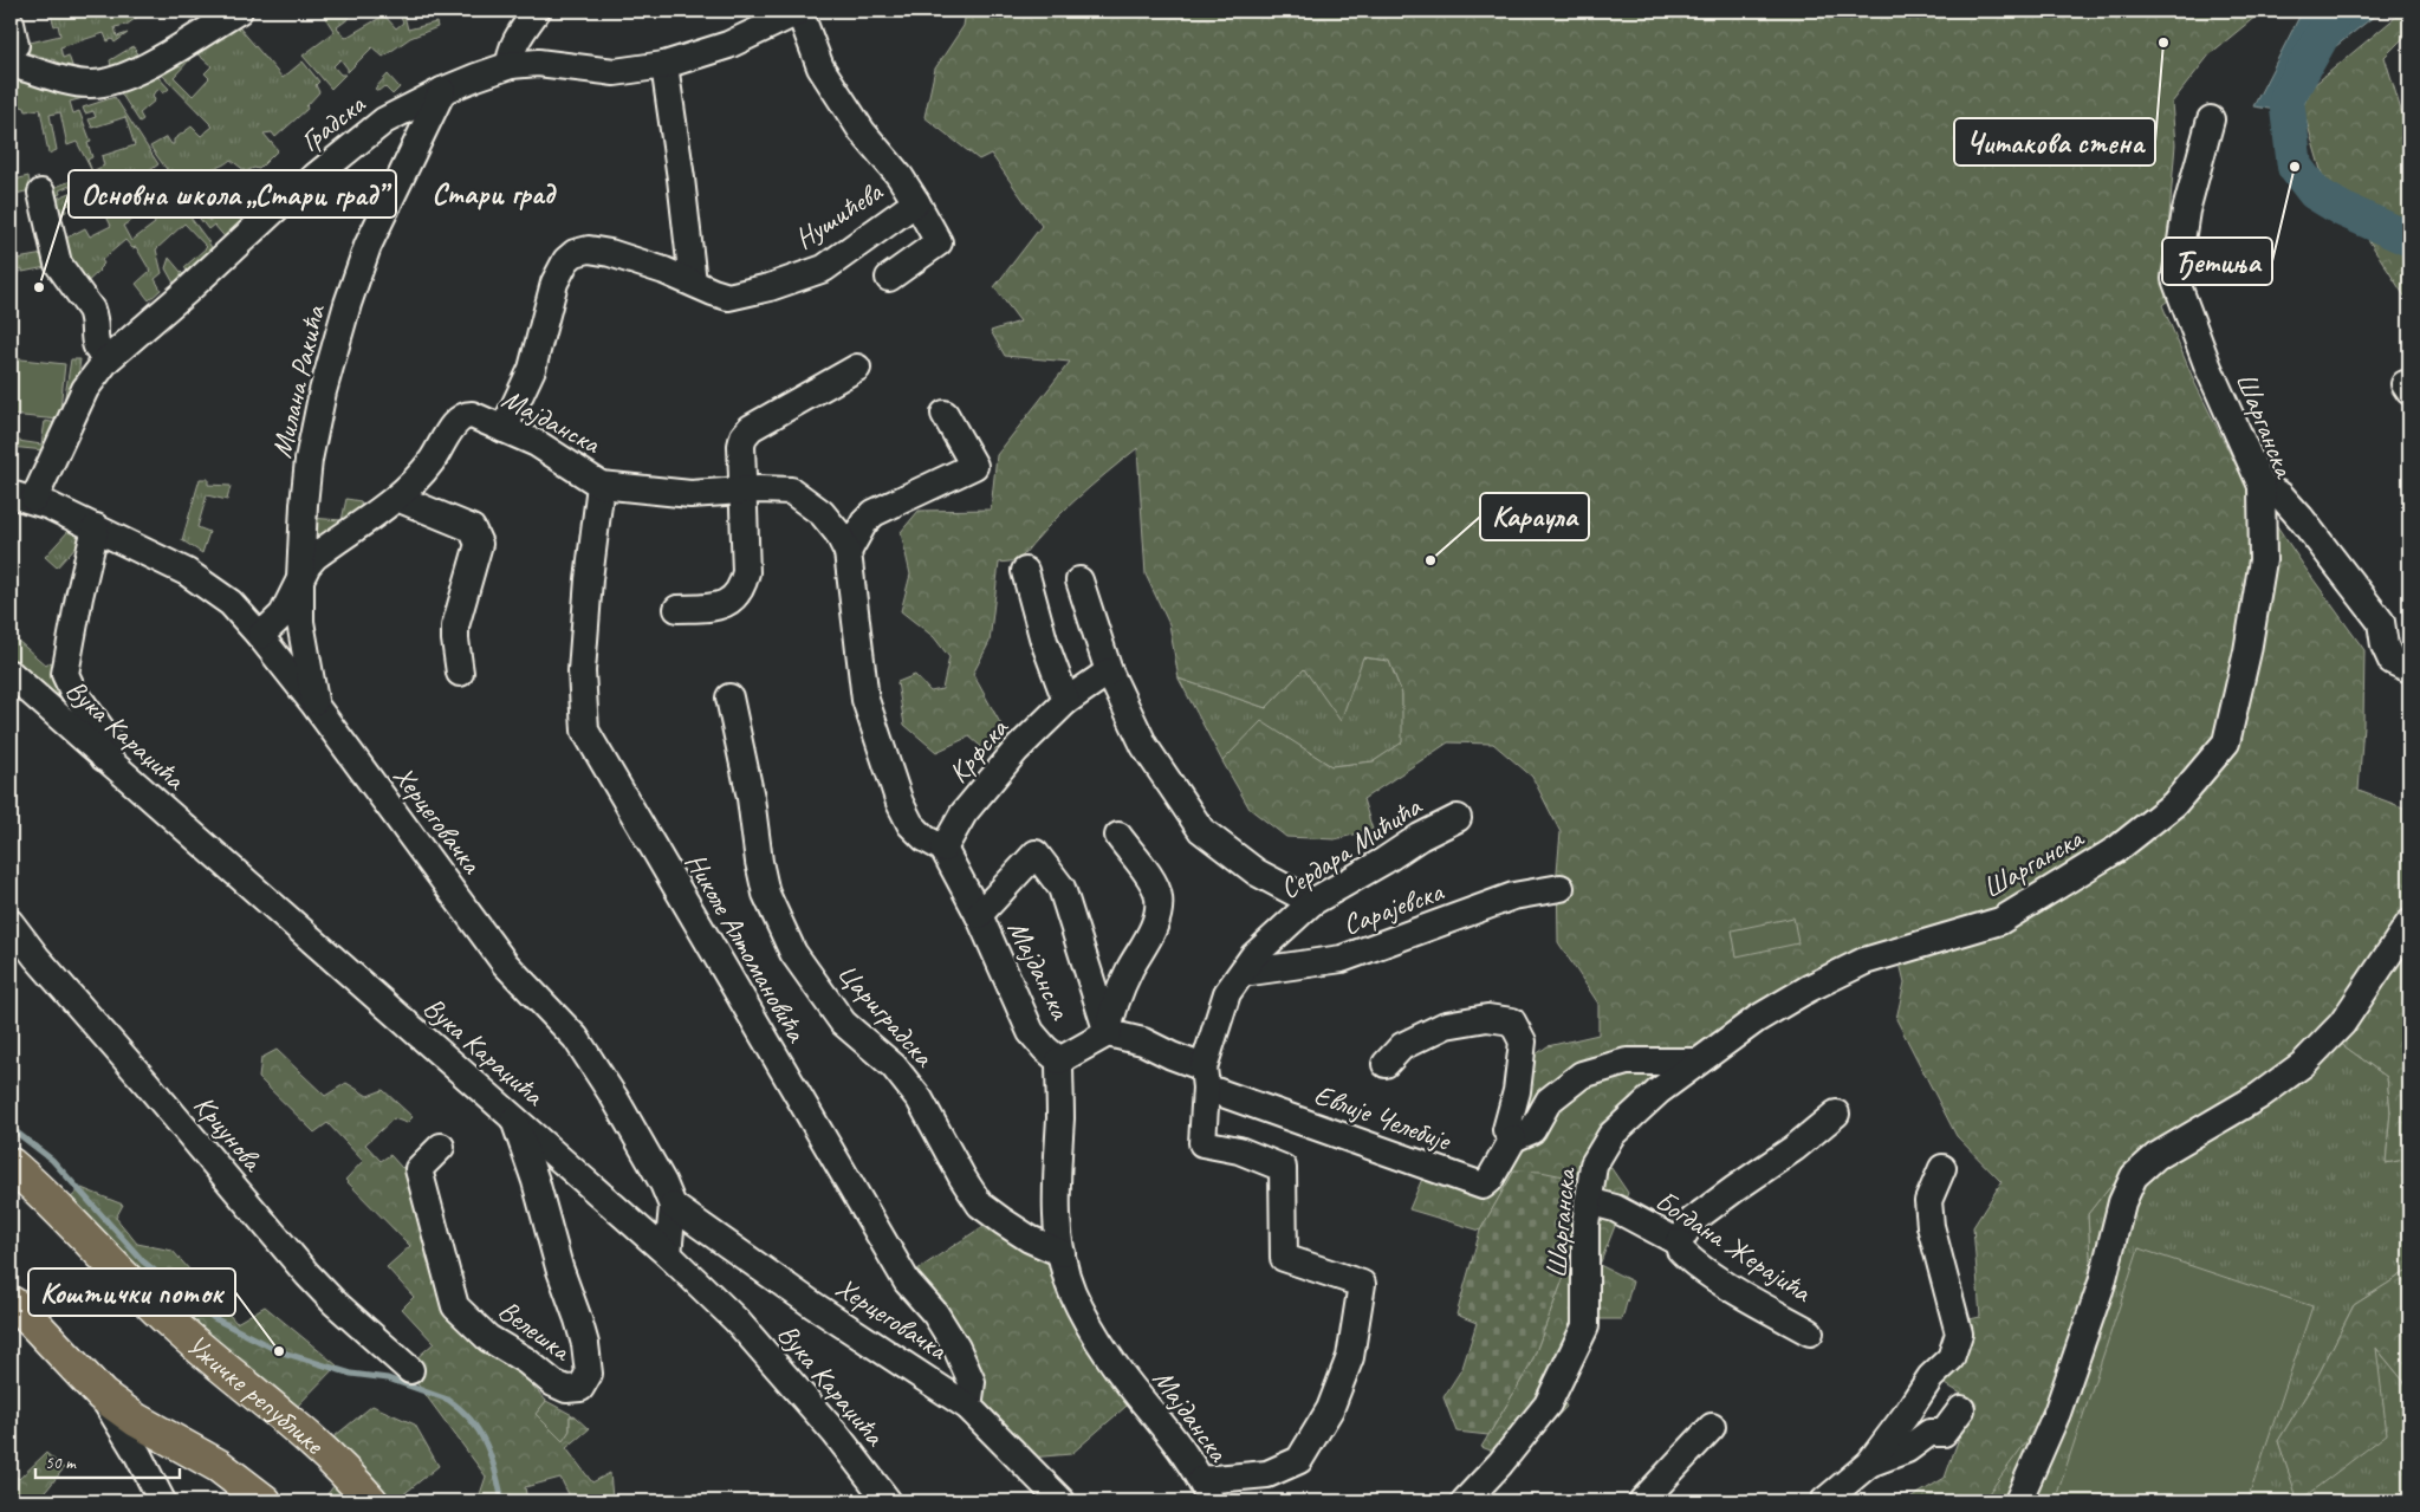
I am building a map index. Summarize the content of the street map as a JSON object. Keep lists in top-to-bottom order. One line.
{"streets":{"main road":["Ужичке републике"],"street":["Градска","Нушићева","Милана Ракића","Мајданска","Шарганска","Вука Караџића","Крфска","Херцеговачка","Сердара Мићића","Сарајевска","Николе Алтомановића","Цариградска","Евлије Челебије","Крцунова","Богдана Жерајића","Велешка"]},"crossings":[["Градска","Нушићева"],["Градска","Милана Ракића"],["Градска","Херцеговачка"],["Нушићева","Мајданска"],["Милана Ракића","Мајданска"],["Милана Ракића","Херцеговачка"],["Мајданска","Крфска"],["Мајданска","Херцеговачка"],["Мајданска","Сердара Мићића"],["Мајданска","Николе Алтомановића"],["Мајданска","Цариградска"],["Шарганска","Богдана Жерајића"],["Вука Караџића","Херцеговачка"],["Вука Караџића","Велешка"],["Херцеговачка","Николе Алтомановића"],["Сердара Мићића","Сарајевска"],["Сердара Мићића","Евлије Челебије"]],"districts":["Стари град"],"places":["Читакова стена","Ђетиња","Основна школа „Стари град”","Караула","Коштички поток"],"scale_bar":"50 m"}
